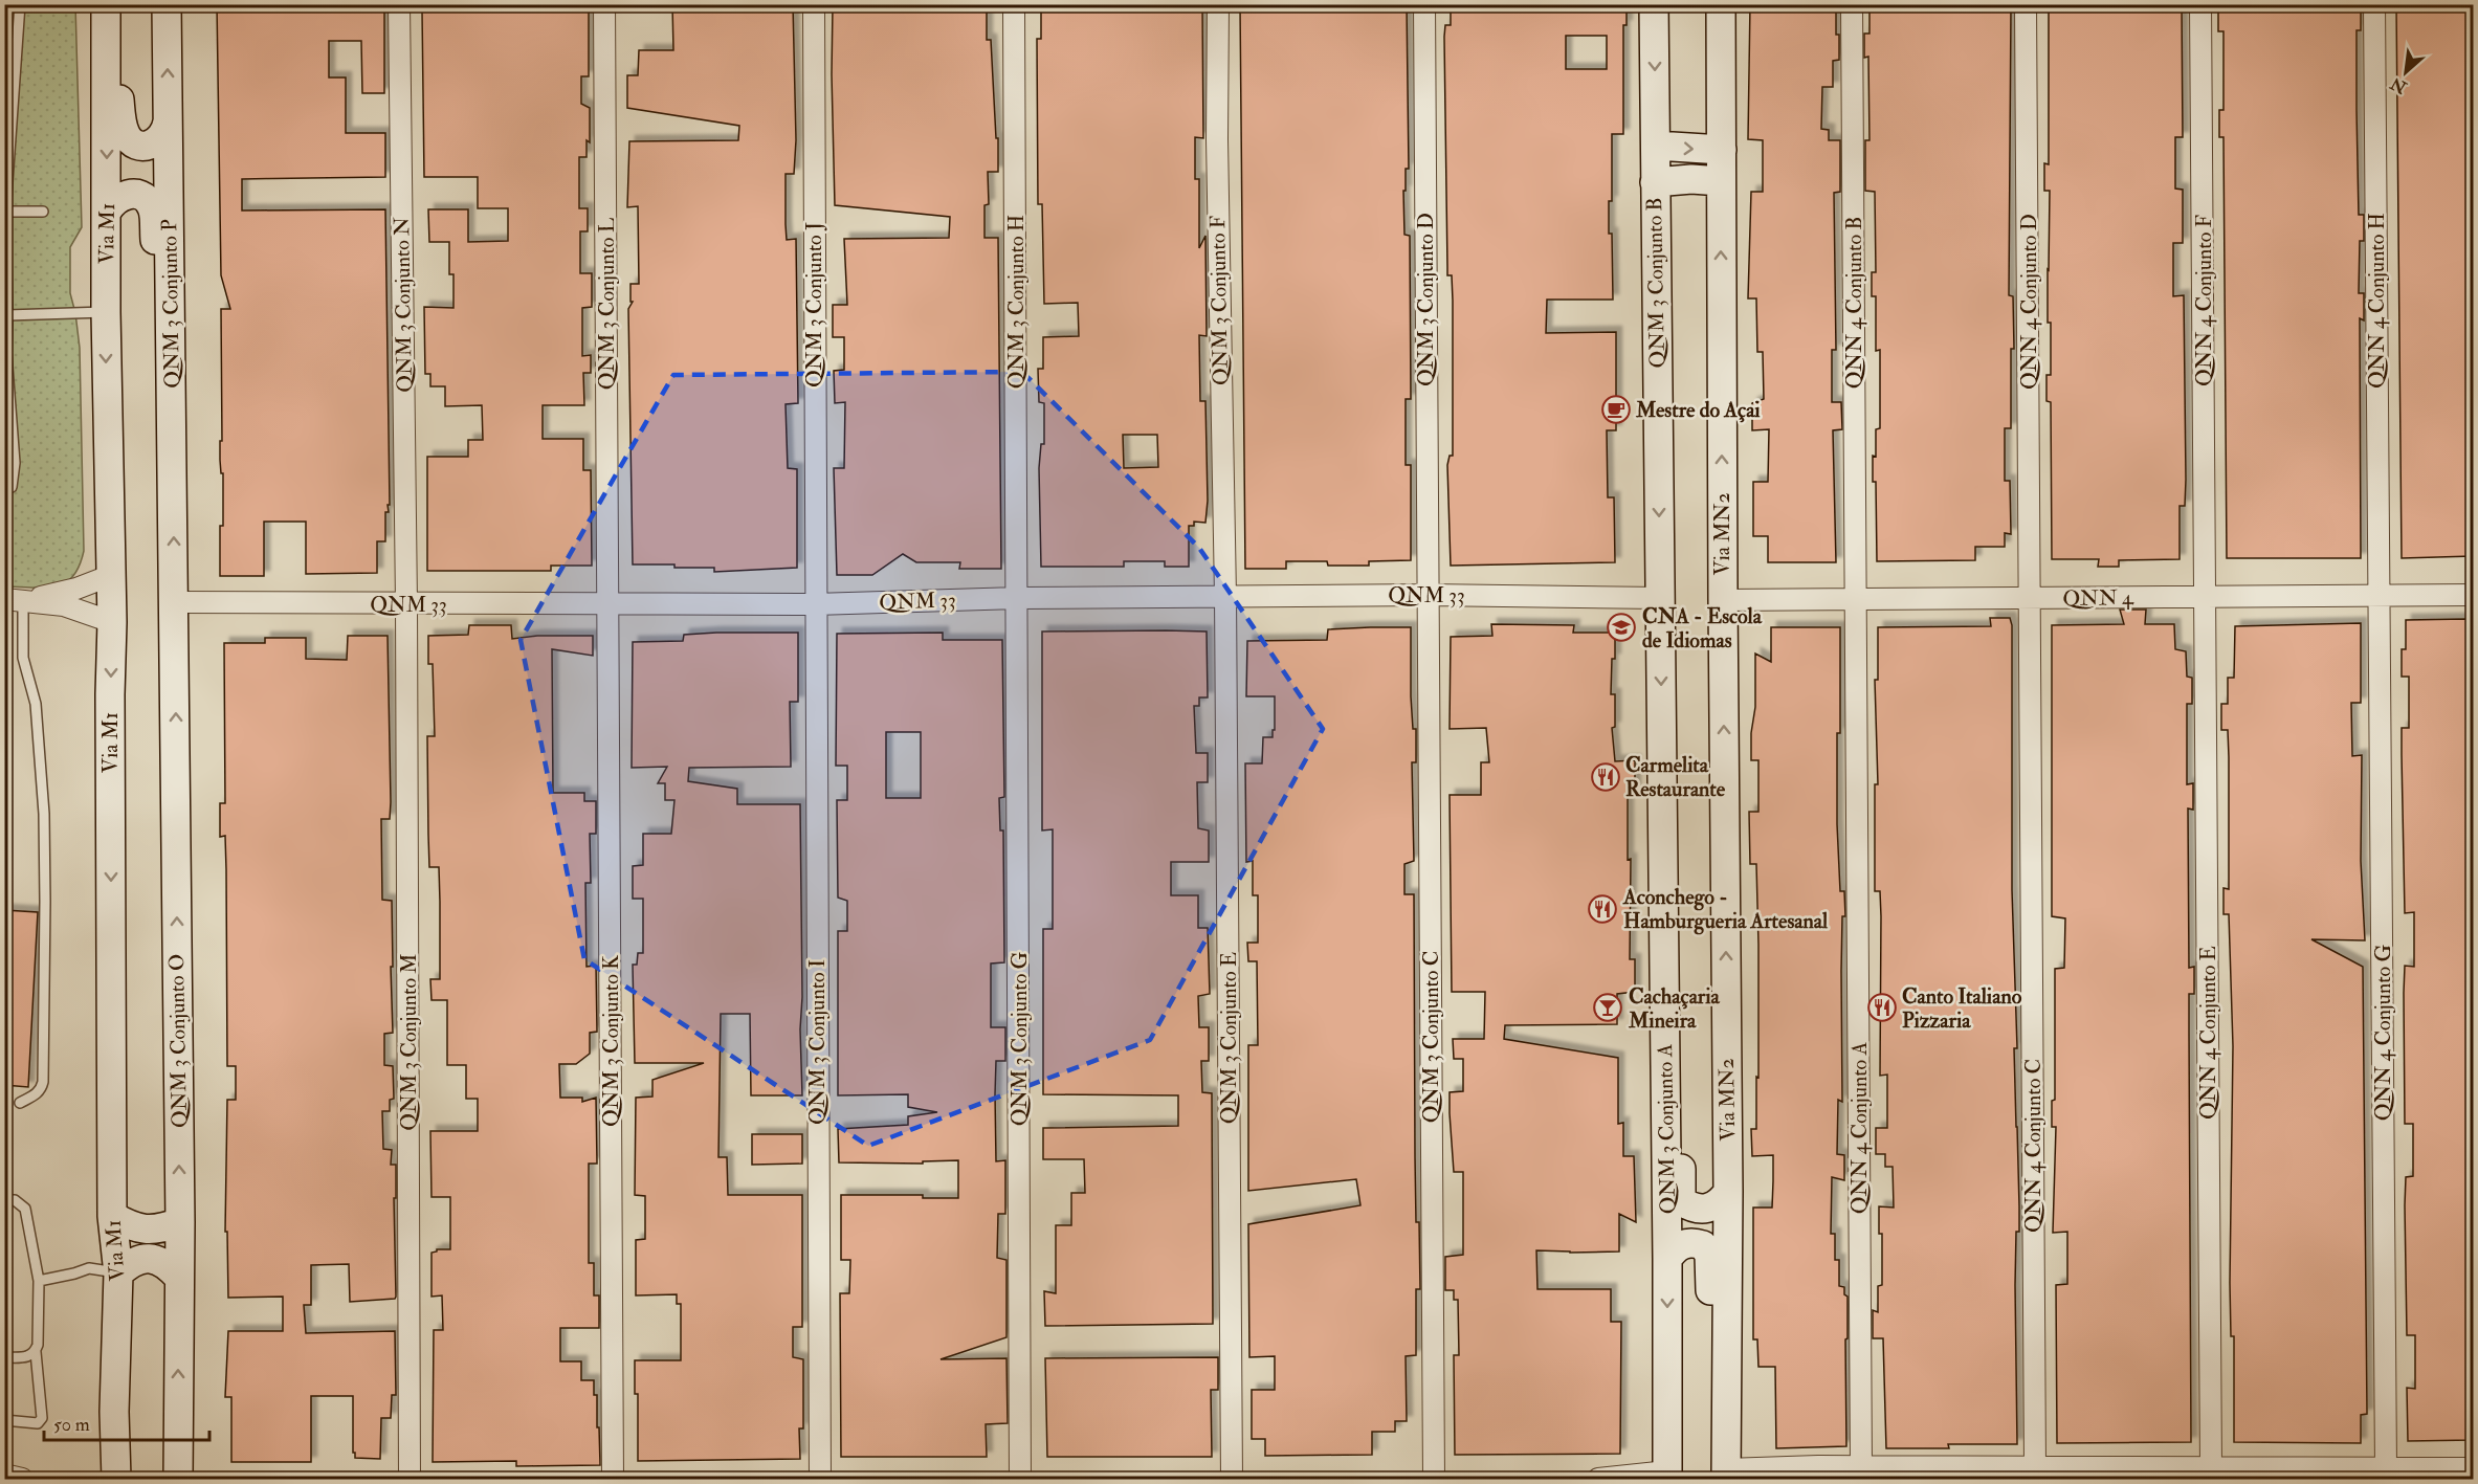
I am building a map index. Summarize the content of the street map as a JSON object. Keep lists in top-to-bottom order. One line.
{"streets":{"main road":["Via M1","QNM 3 Conjunto B","QNM 3 Conjunto P","Via MN2","QNM 3 Conjunto O","QNM 3 Conjunto A"],"street":["QNM 3 Conjunto D","QNM 3 Conjunto F","QNN 4 Conjunto F","QNN 4 Conjunto H","QNM 3 Conjunto H","QNN 4 Conjunto D","QNN 4 Conjunto B","QNM 3 Conjunto L","QNM 3 Conjunto N","QNM 3 Conjunto J","QNM 33","QNN 4","QNN 4 Conjunto E","QNN 4 Conjunto G","QNM 3 Conjunto C","QNM 3 Conjunto E","QNM 3 Conjunto G","QNM 3 Conjunto K","QNM 3 Conjunto M","QNM 3 Conjunto I","QNN 4 Conjunto A","QNN 4 Conjunto C"]},"crossings":[["QNM 3 Conjunto B","QNM 33"],["QNM 3 Conjunto B","QNM 3 Conjunto A"],["QNM 3 Conjunto D","QNM 33"],["QNM 3 Conjunto D","QNM 3 Conjunto C"],["QNM 3 Conjunto F","QNM 33"],["QNM 3 Conjunto F","QNM 3 Conjunto E"],["QNN 4 Conjunto F","QNN 4"],["QNN 4 Conjunto F","QNN 4 Conjunto E"],["QNN 4 Conjunto H","QNN 4"],["QNN 4 Conjunto H","QNN 4 Conjunto G"],["QNM 3 Conjunto H","QNM 33"],["QNM 3 Conjunto H","QNM 3 Conjunto G"],["QNN 4 Conjunto D","QNN 4"],["QNN 4 Conjunto D","QNN 4 Conjunto C"],["QNN 4 Conjunto B","QNN 4"],["QNN 4 Conjunto B","QNN 4 Conjunto A"],["QNM 3 Conjunto P","QNM 33"],["QNM 3 Conjunto P","QNM 3 Conjunto O"],["QNM 3 Conjunto L","QNM 33"],["QNM 3 Conjunto L","QNM 3 Conjunto K"],["QNM 3 Conjunto N","QNM 33"],["QNM 3 Conjunto N","QNM 3 Conjunto M"],["QNM 3 Conjunto J","QNM 33"],["QNM 3 Conjunto J","QNM 3 Conjunto I"],["Via MN2","QNN 4"],["QNM 33","QNM 3 Conjunto C"],["QNM 33","QNM 3 Conjunto E"],["QNM 33","QNM 3 Conjunto G"],["QNM 33","QNM 3 Conjunto O"],["QNM 33","QNM 3 Conjunto K"],["QNM 33","QNM 3 Conjunto M"],["QNM 33","QNM 3 Conjunto I"],["QNM 33","QNM 3 Conjunto A"],["QNN 4","QNN 4 Conjunto E"],["QNN 4","QNN 4 Conjunto G"],["QNN 4","QNN 4 Conjunto A"],["QNN 4","QNN 4 Conjunto C"]],"one_way":["Via M1","QNM 3 Conjunto B","QNM 3 Conjunto P","Via MN2","QNM 3 Conjunto O","QNM 3 Conjunto A"],"places":{"cafe":["Mestre do Açai"],"school or university":["CNA - Escola de Idiomas"],"restaurant":["Carmelita Restaurante","Aconchego - Hamburgueria Artesanal","Canto Italiano Pizzaria"],"bar":["Cachaçaria Mineira"]},"scale_bar":"50 m","north":"bottom left"}
